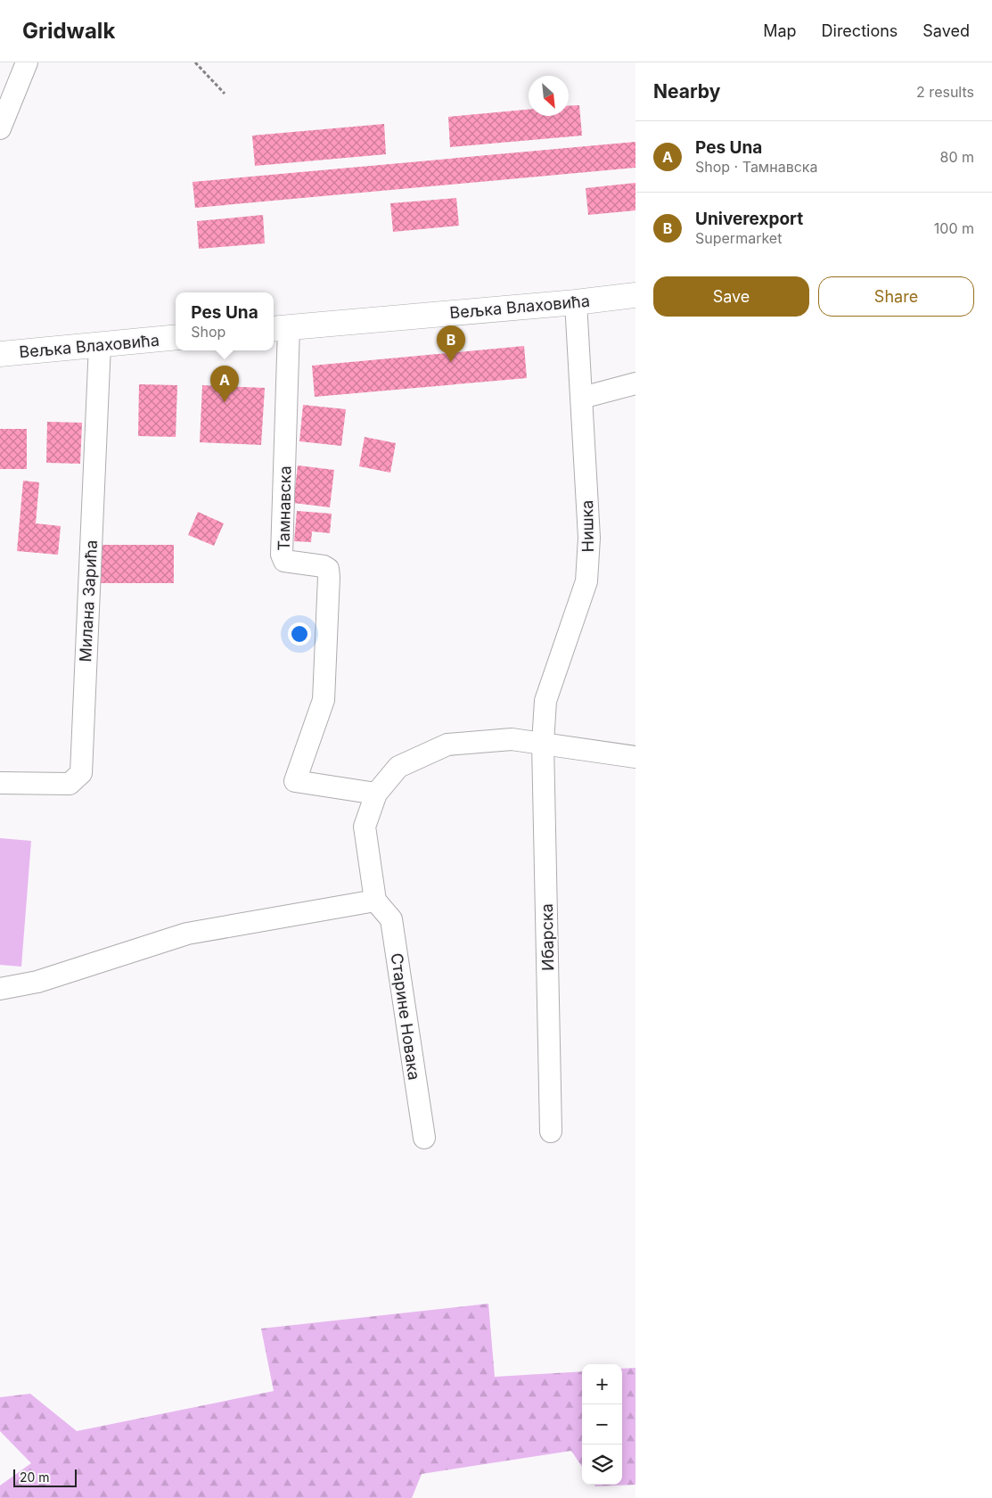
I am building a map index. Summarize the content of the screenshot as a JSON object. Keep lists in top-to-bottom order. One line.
{"streets":{"street":["Вељка Влаховића","Тамнавска","Нишка","Милана Зарића","Ибарска","Старине Новака"]},"crossings":[["Вељка Влаховића","Тамнавска"],["Вељка Влаховића","Нишка"],["Вељка Влаховића","Милана Зарића"],["Нишка","Ибарска"]],"scale_bar":"20 m","north":"bottom right","page":{"header":"Gridwalk","nav":["Map","Directions","Saved"],"heading":["Nearby","2 results"],"list":[{"mark":"A","name":"Pes Una","note":"Shop · Тамнавска","value":"80 m"},{"mark":"B","name":"Univerexport","note":"Supermarket","value":"100 m"}],"buttons":["Save","Share"],"popup":["Pes Una","Shop"],"pins":["B","A"],"map_buttons":["+","−"],"scale":"20 m"}}
